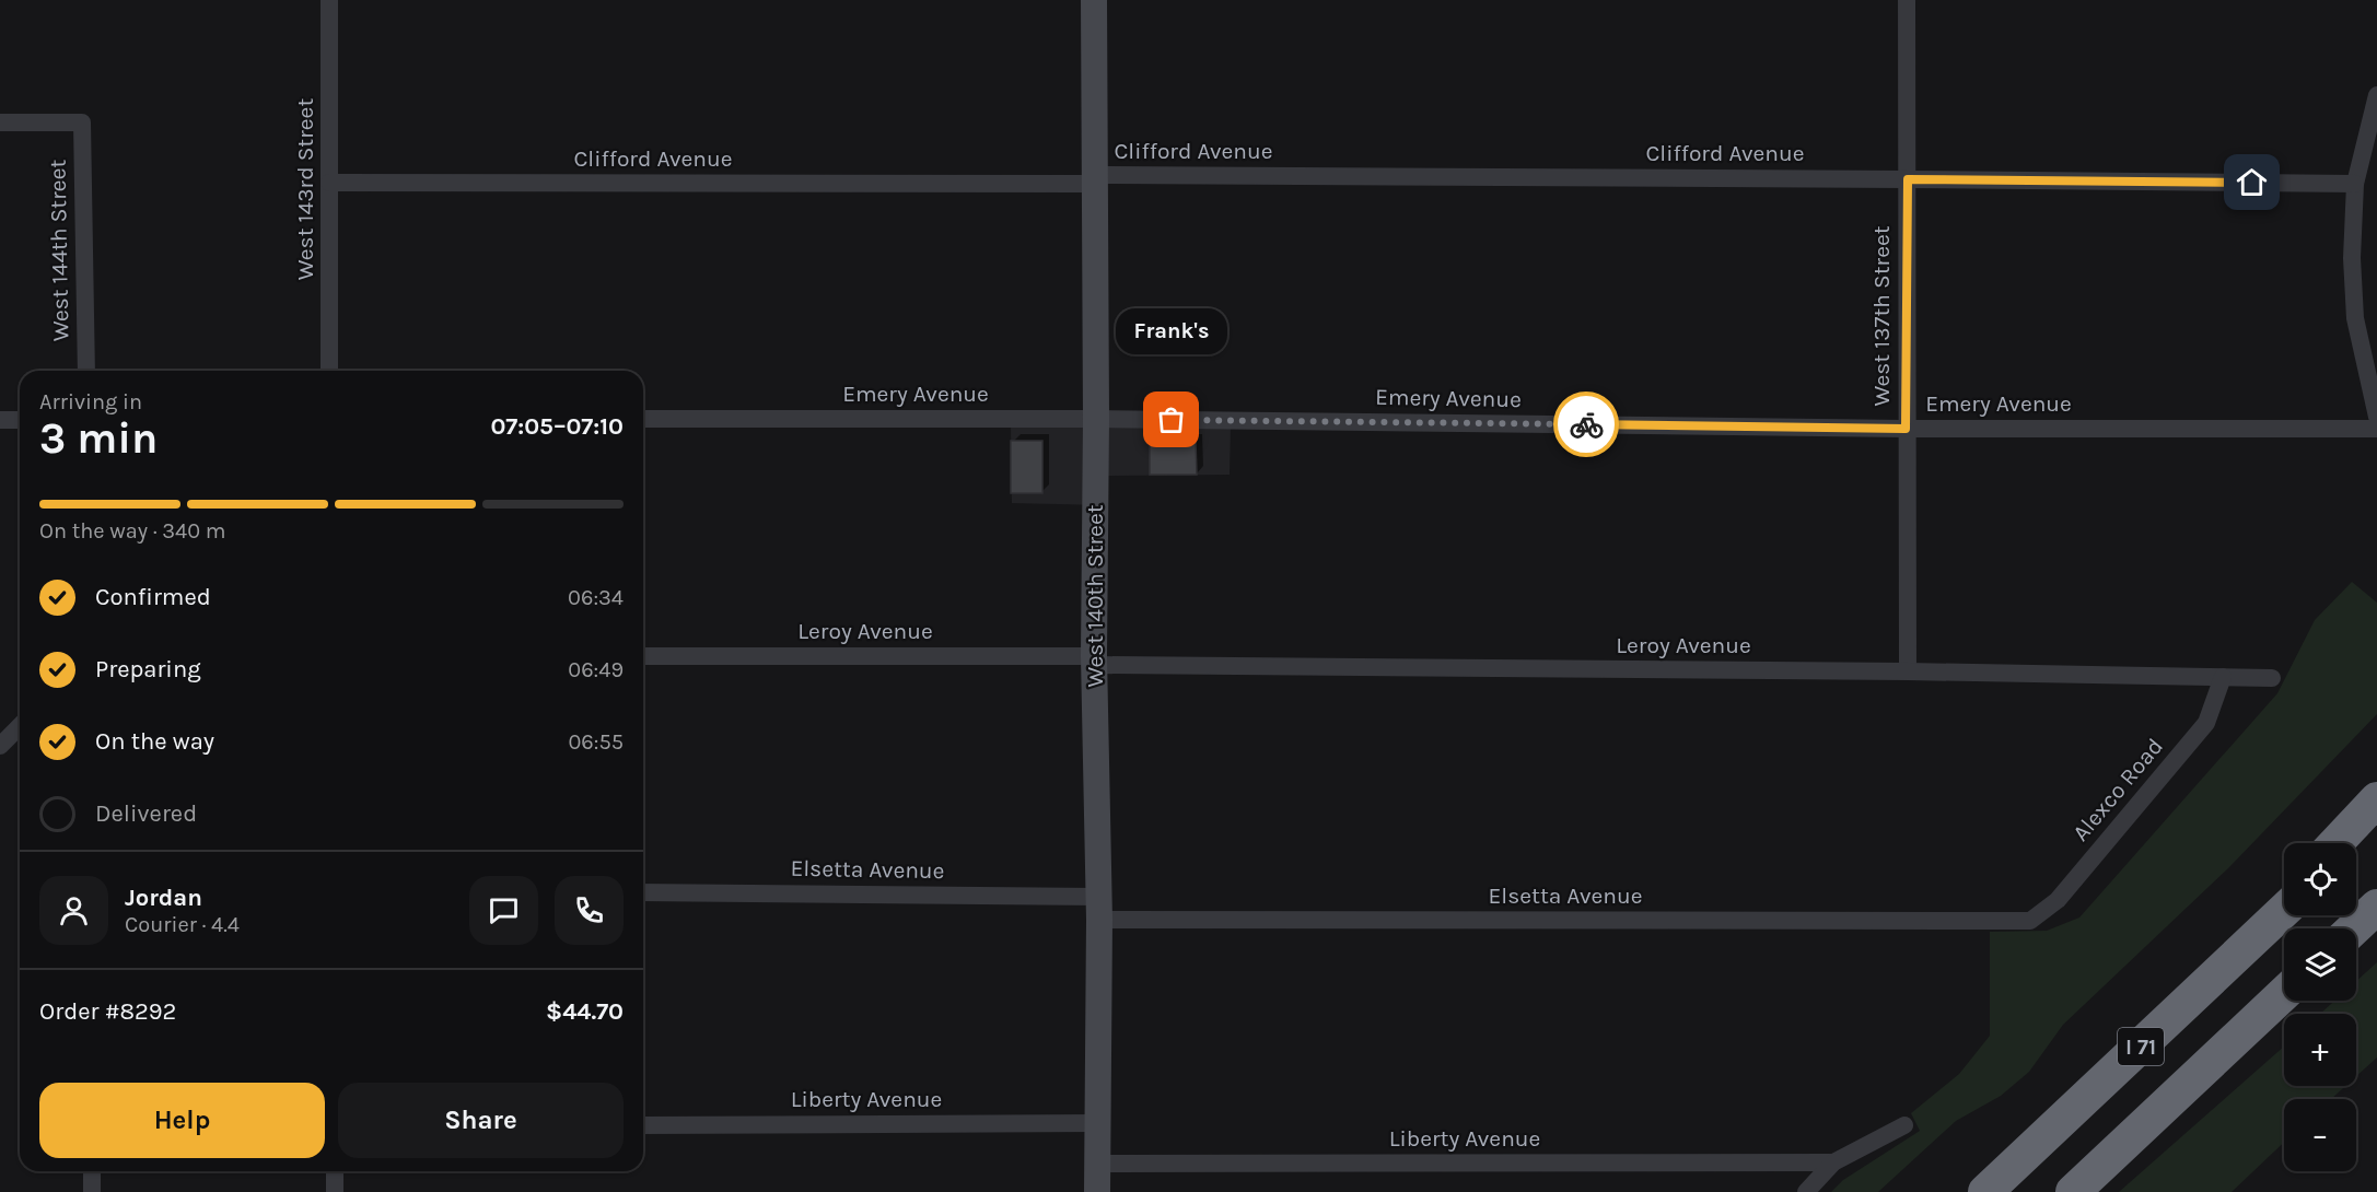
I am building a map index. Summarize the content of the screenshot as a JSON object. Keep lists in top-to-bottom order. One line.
{"streets":{"highway":["I 71"],"street":["Clifford Avenue","West 143rd Street","West 144th Street","West 137th Street","Emery Avenue","West 140th Street","Leroy Avenue","Alexco Road","Elsetta Avenue","Liberty Avenue"]},"crossings":[["Clifford Avenue","West 143rd Street"],["Clifford Avenue","West 137th Street"],["Clifford Avenue","West 140th Street"],["West 137th Street","Emery Avenue"],["West 137th Street","Leroy Avenue"],["Emery Avenue","West 140th Street"],["West 140th Street","Leroy Avenue"],["West 140th Street","Elsetta Avenue"],["West 140th Street","Liberty Avenue"],["Leroy Avenue","Alexco Road"],["Alexco Road","Elsetta Avenue"]],"places":["Frank's"],"page":{"bubble":"Frank's","heading":["3 min","Arriving in","07:05–07:10"],"panel":["Jordan","Courier · 4.4","Order #8292","$44.70"],"bar":"On the way · 340 m","list":[["Confirmed","06:34"],["Preparing","06:49"],["On the way","06:55"],"Delivered"],"map_buttons":["+","−"],"buttons":["Help","Share"]}}
